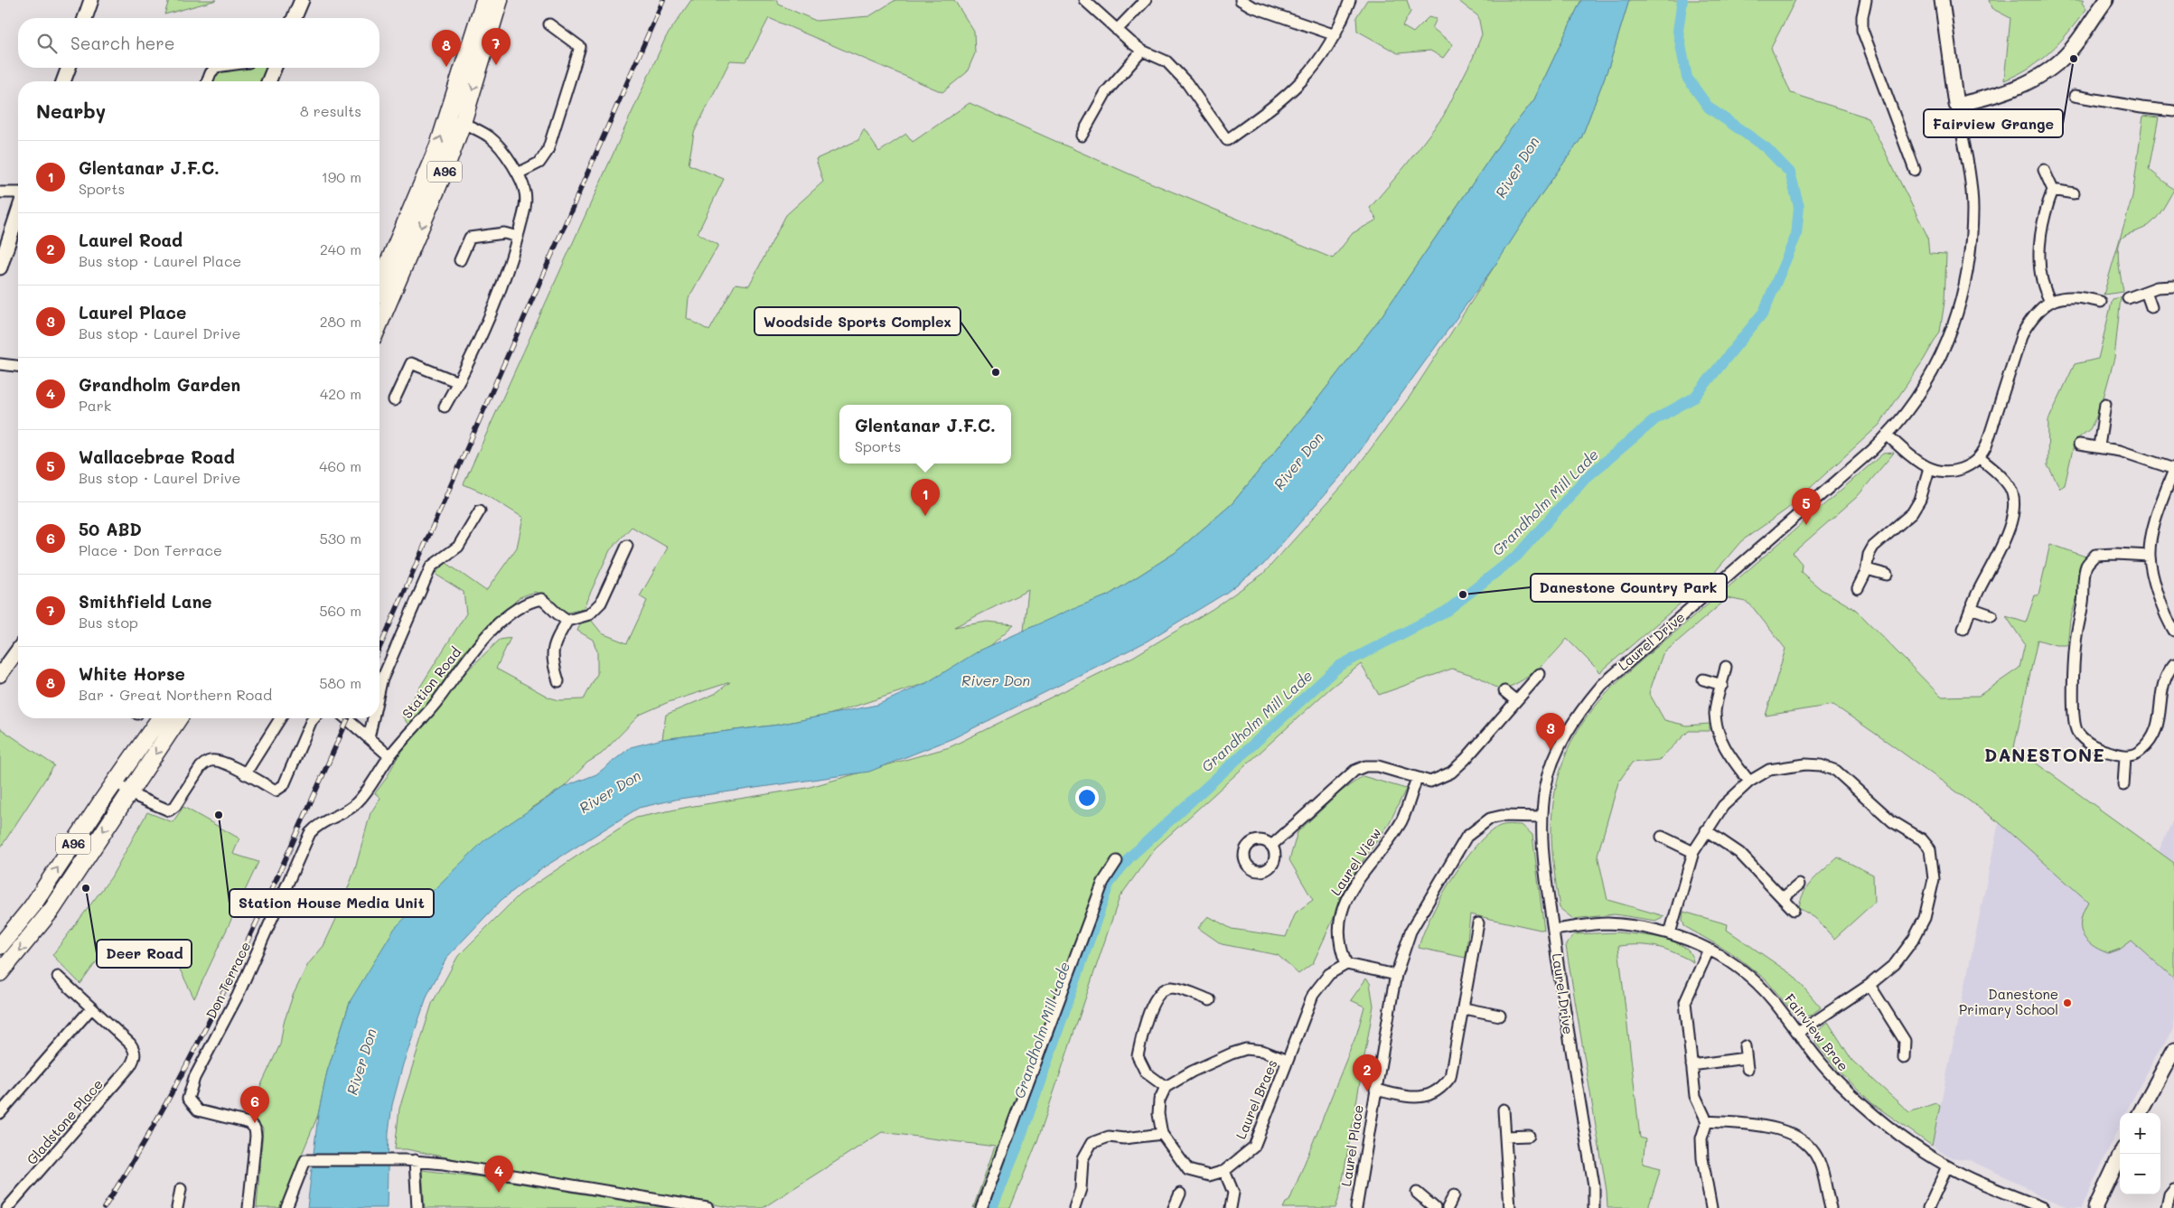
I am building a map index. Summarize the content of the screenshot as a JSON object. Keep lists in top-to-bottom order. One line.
{"streets":{"main road":["A96"],"street":["Laurel Drive","Station Road","Laurel View","Don Terrace","Fairview Brae","Laurel Braes","Gladstone Place","Laurel Place"]},"crossings":[["Laurel Drive","Fairview Brae"],["Laurel Drive","Laurel Place"],["Station Road","Don Terrace"],["Laurel View","Laurel Braes"]],"districts":["DANESTONE"],"water":["River Don","Grandholm Mill Lade"],"places":["Fairview Grange","Woodside Sports Complex","Danestone Country Park","Station House Media Unit","Deer Road","Danestone Primary School"],"page":{"search":"Search here","pins":["7","8","1","5","3","2","6","4"],"heading":["Nearby","8 results"],"list":[{"mark":"1","name":"Glentanar J.F.C.","note":"Sports","value":"190 m"},{"mark":"2","name":"Laurel Road","note":"Bus stop · Laurel Place","value":"240 m"},{"mark":"3","name":"Laurel Place","note":"Bus stop · Laurel Drive","value":"280 m"},{"mark":"4","name":"Grandholm Garden","note":"Park","value":"420 m"},{"mark":"5","name":"Wallacebrae Road","note":"Bus stop · Laurel Drive","value":"460 m"},{"mark":"6","name":"50 ABD","note":"Place · Don Terrace","value":"530 m"},{"mark":"7","name":"Smithfield Lane","note":"Bus stop","value":"560 m"},{"mark":"8","name":"White Horse","note":"Bar · Great Northern Road","value":"580 m"}],"popup":["Glentanar J.F.C.","Sports"],"map_buttons":["+","−"]}}
